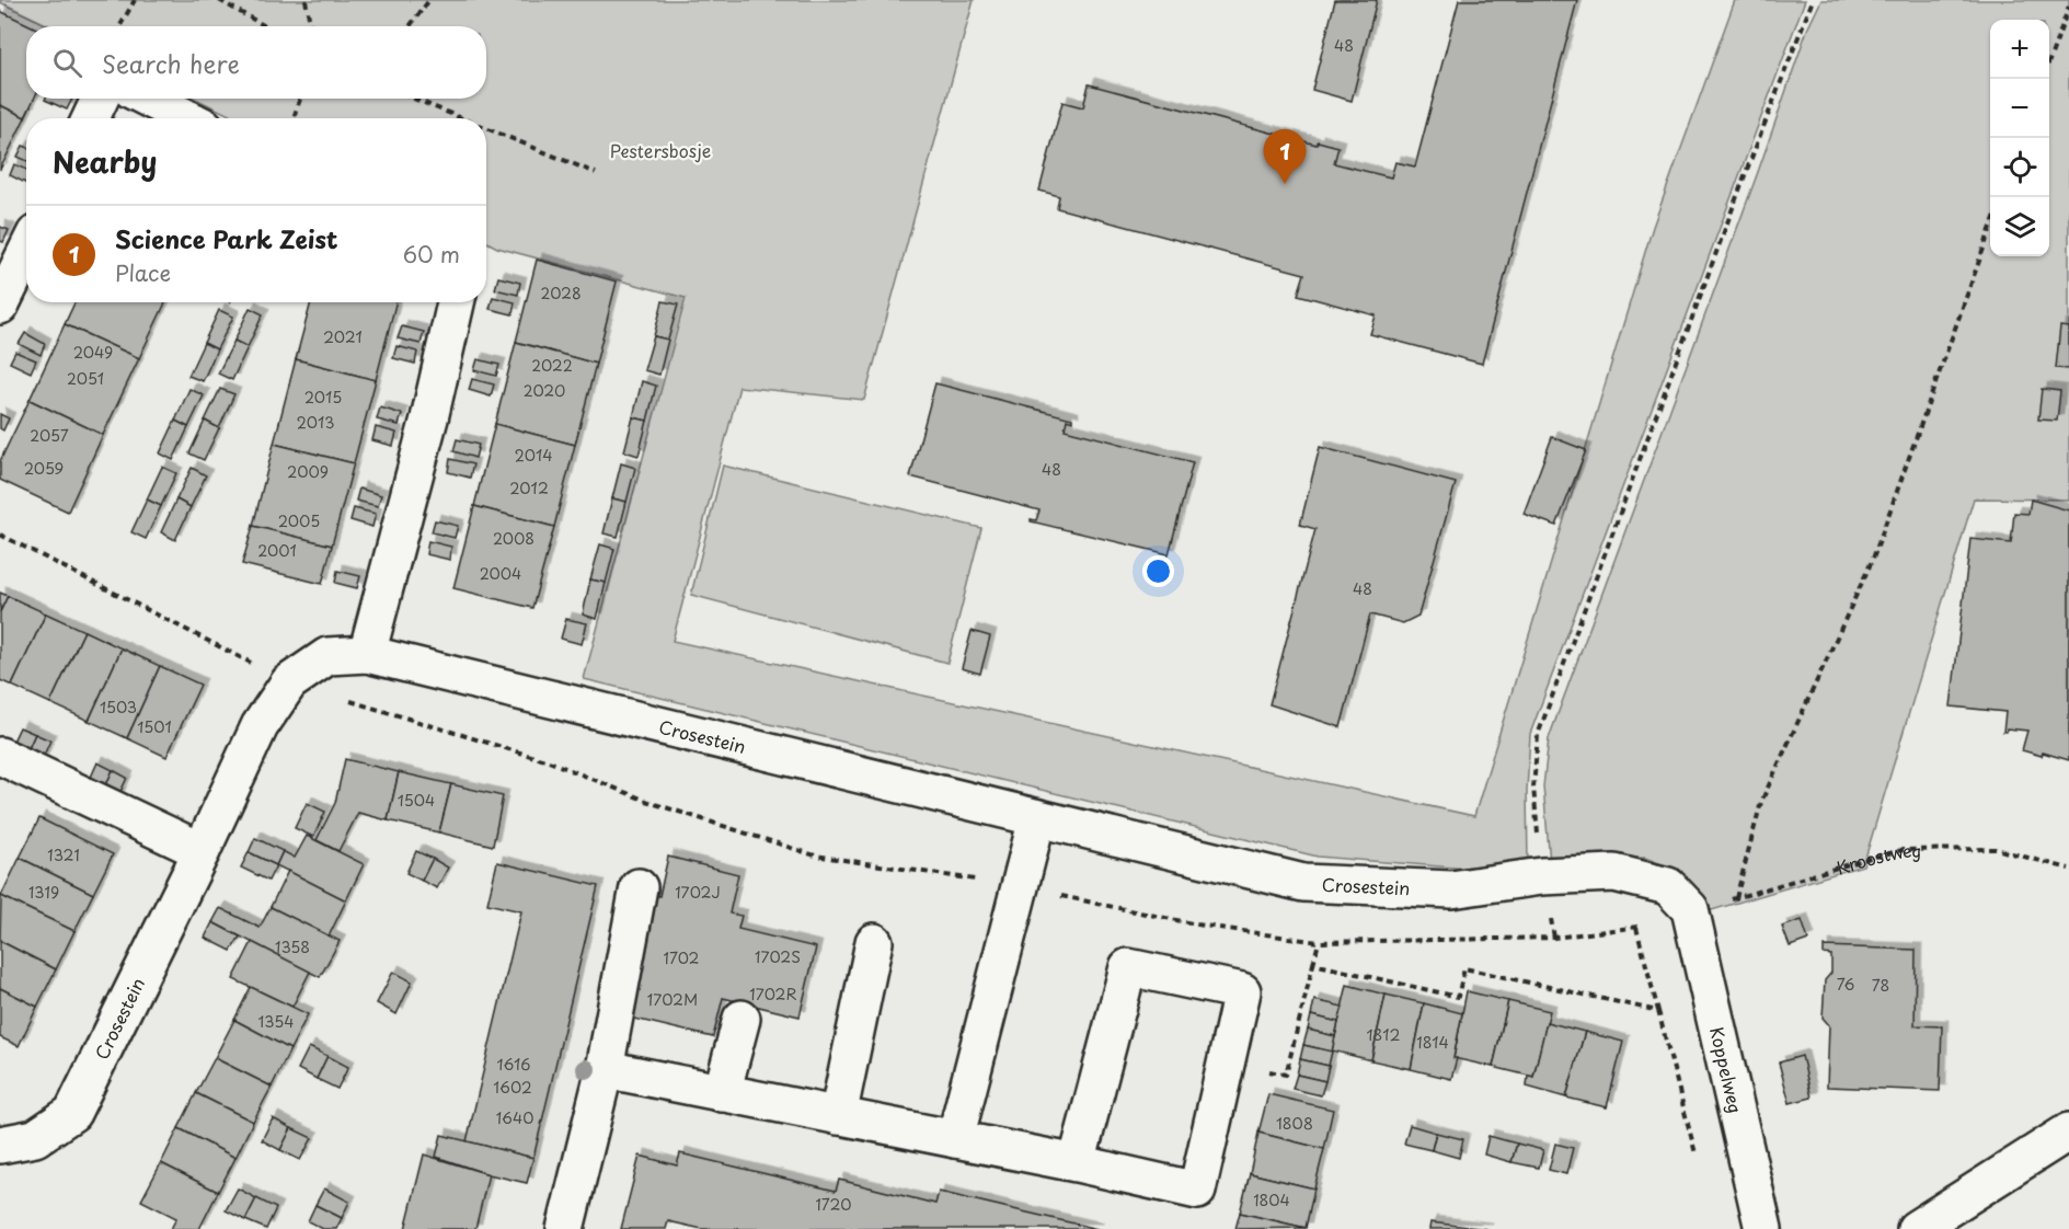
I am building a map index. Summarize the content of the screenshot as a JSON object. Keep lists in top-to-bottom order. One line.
{"streets":{"street":["Crosestein","Koppelweg"],"path":["Kroostweg"]},"crossings":[["Crosestein","Kroostweg"],["Crosestein","Koppelweg"],["Kroostweg","Koppelweg"]],"parks":["Pestersbosje"],"house_numbers":["48","2028","2021","2049","2022","2051","2020","2015","2013","2057","2014","2059","48","2009","2012","2005","2008","2001","2004","48","1503","1501","1504","1321","1319","1702J","1358","1702S","1702","76","78","1702R","1702M","1354","1812","1814","1616","1602","1640","1808","1804","1720"],"page":{"map_buttons":["+","−"],"search":"Search here","heading":"Nearby","pins":"1","list":[{"mark":"1","name":"Science Park Zeist","note":"Place","value":"60 m"}]}}
